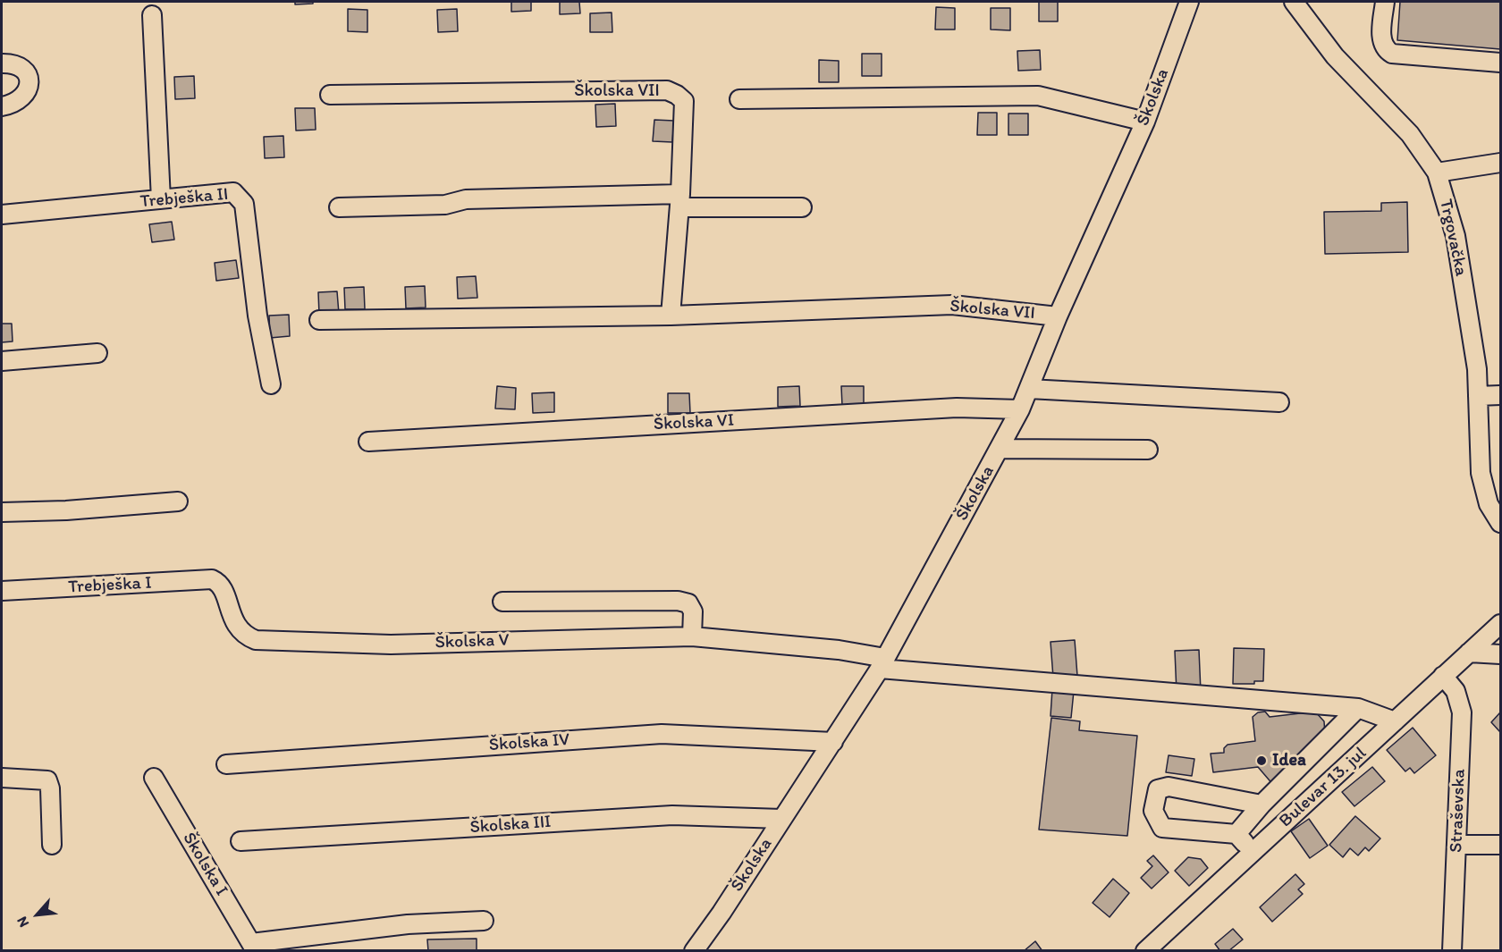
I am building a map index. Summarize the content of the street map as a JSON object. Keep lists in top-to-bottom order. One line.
{"streets":{"street":["Školska VII","Školska","Trebješka II","Trgovačka","Školska VI","Trebješka I","Školska V","Školska IV","Bulevar 13. jul","Straševska","Školska III","Školska I"]},"crossings":[["Školska VII","Školska"],["Školska","Školska VI"],["Školska","Školska V"],["Školska","Školska IV"],["Školska","Školska III"],["Trebješka I","Školska V"],["Školska V","Bulevar 13. jul"],["Bulevar 13. jul","Straševska"]],"places":["Idea"],"north":"bottom left"}
